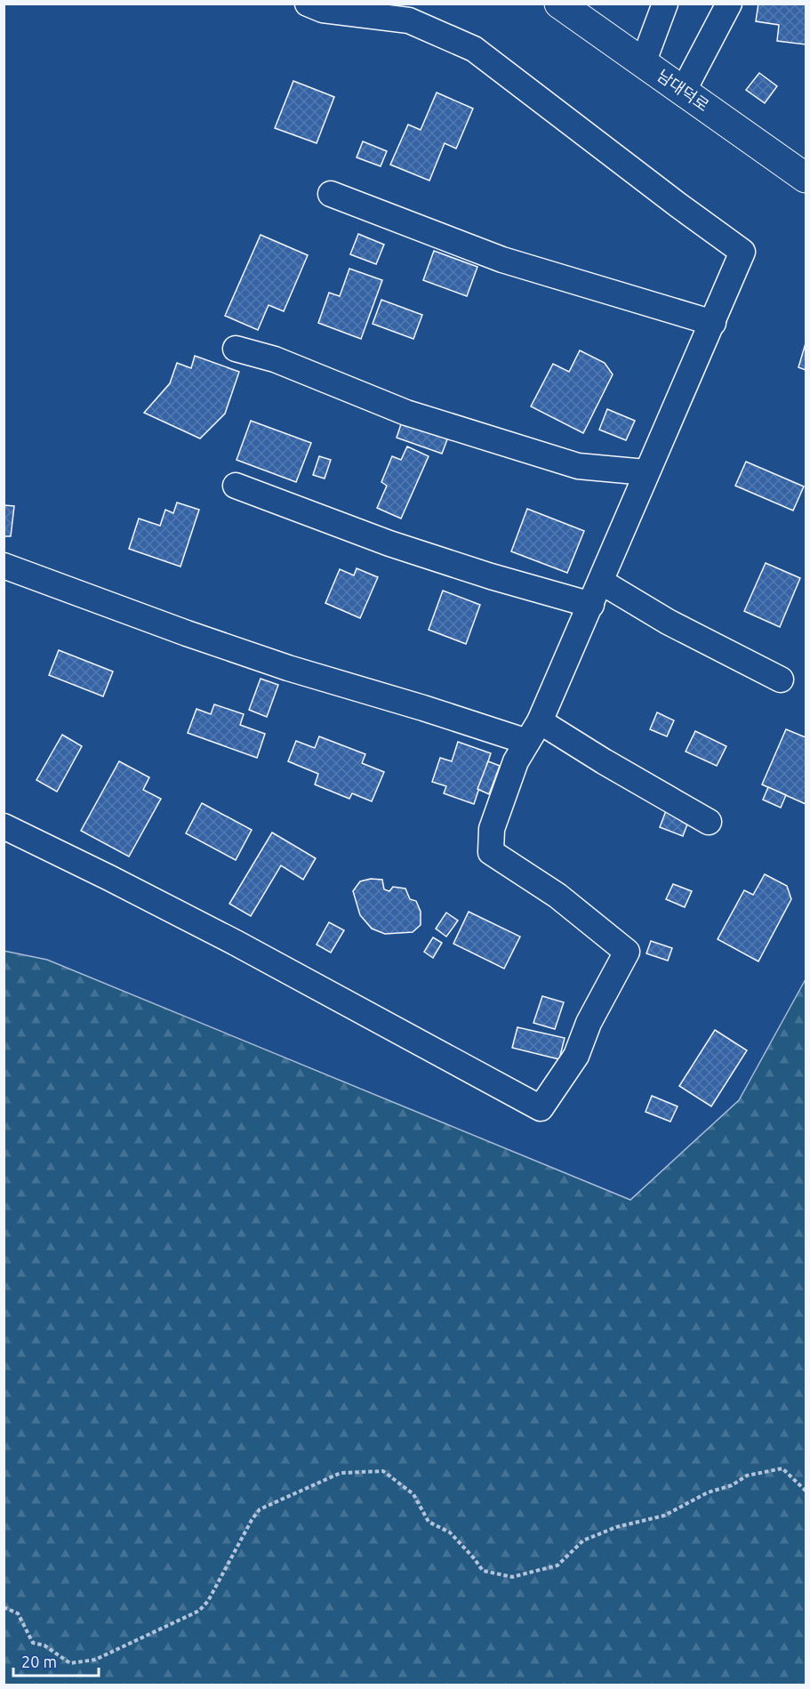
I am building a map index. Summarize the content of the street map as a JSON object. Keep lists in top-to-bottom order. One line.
{"streets":{"main road":["남대덕로"]},"scale_bar":"20 m"}
